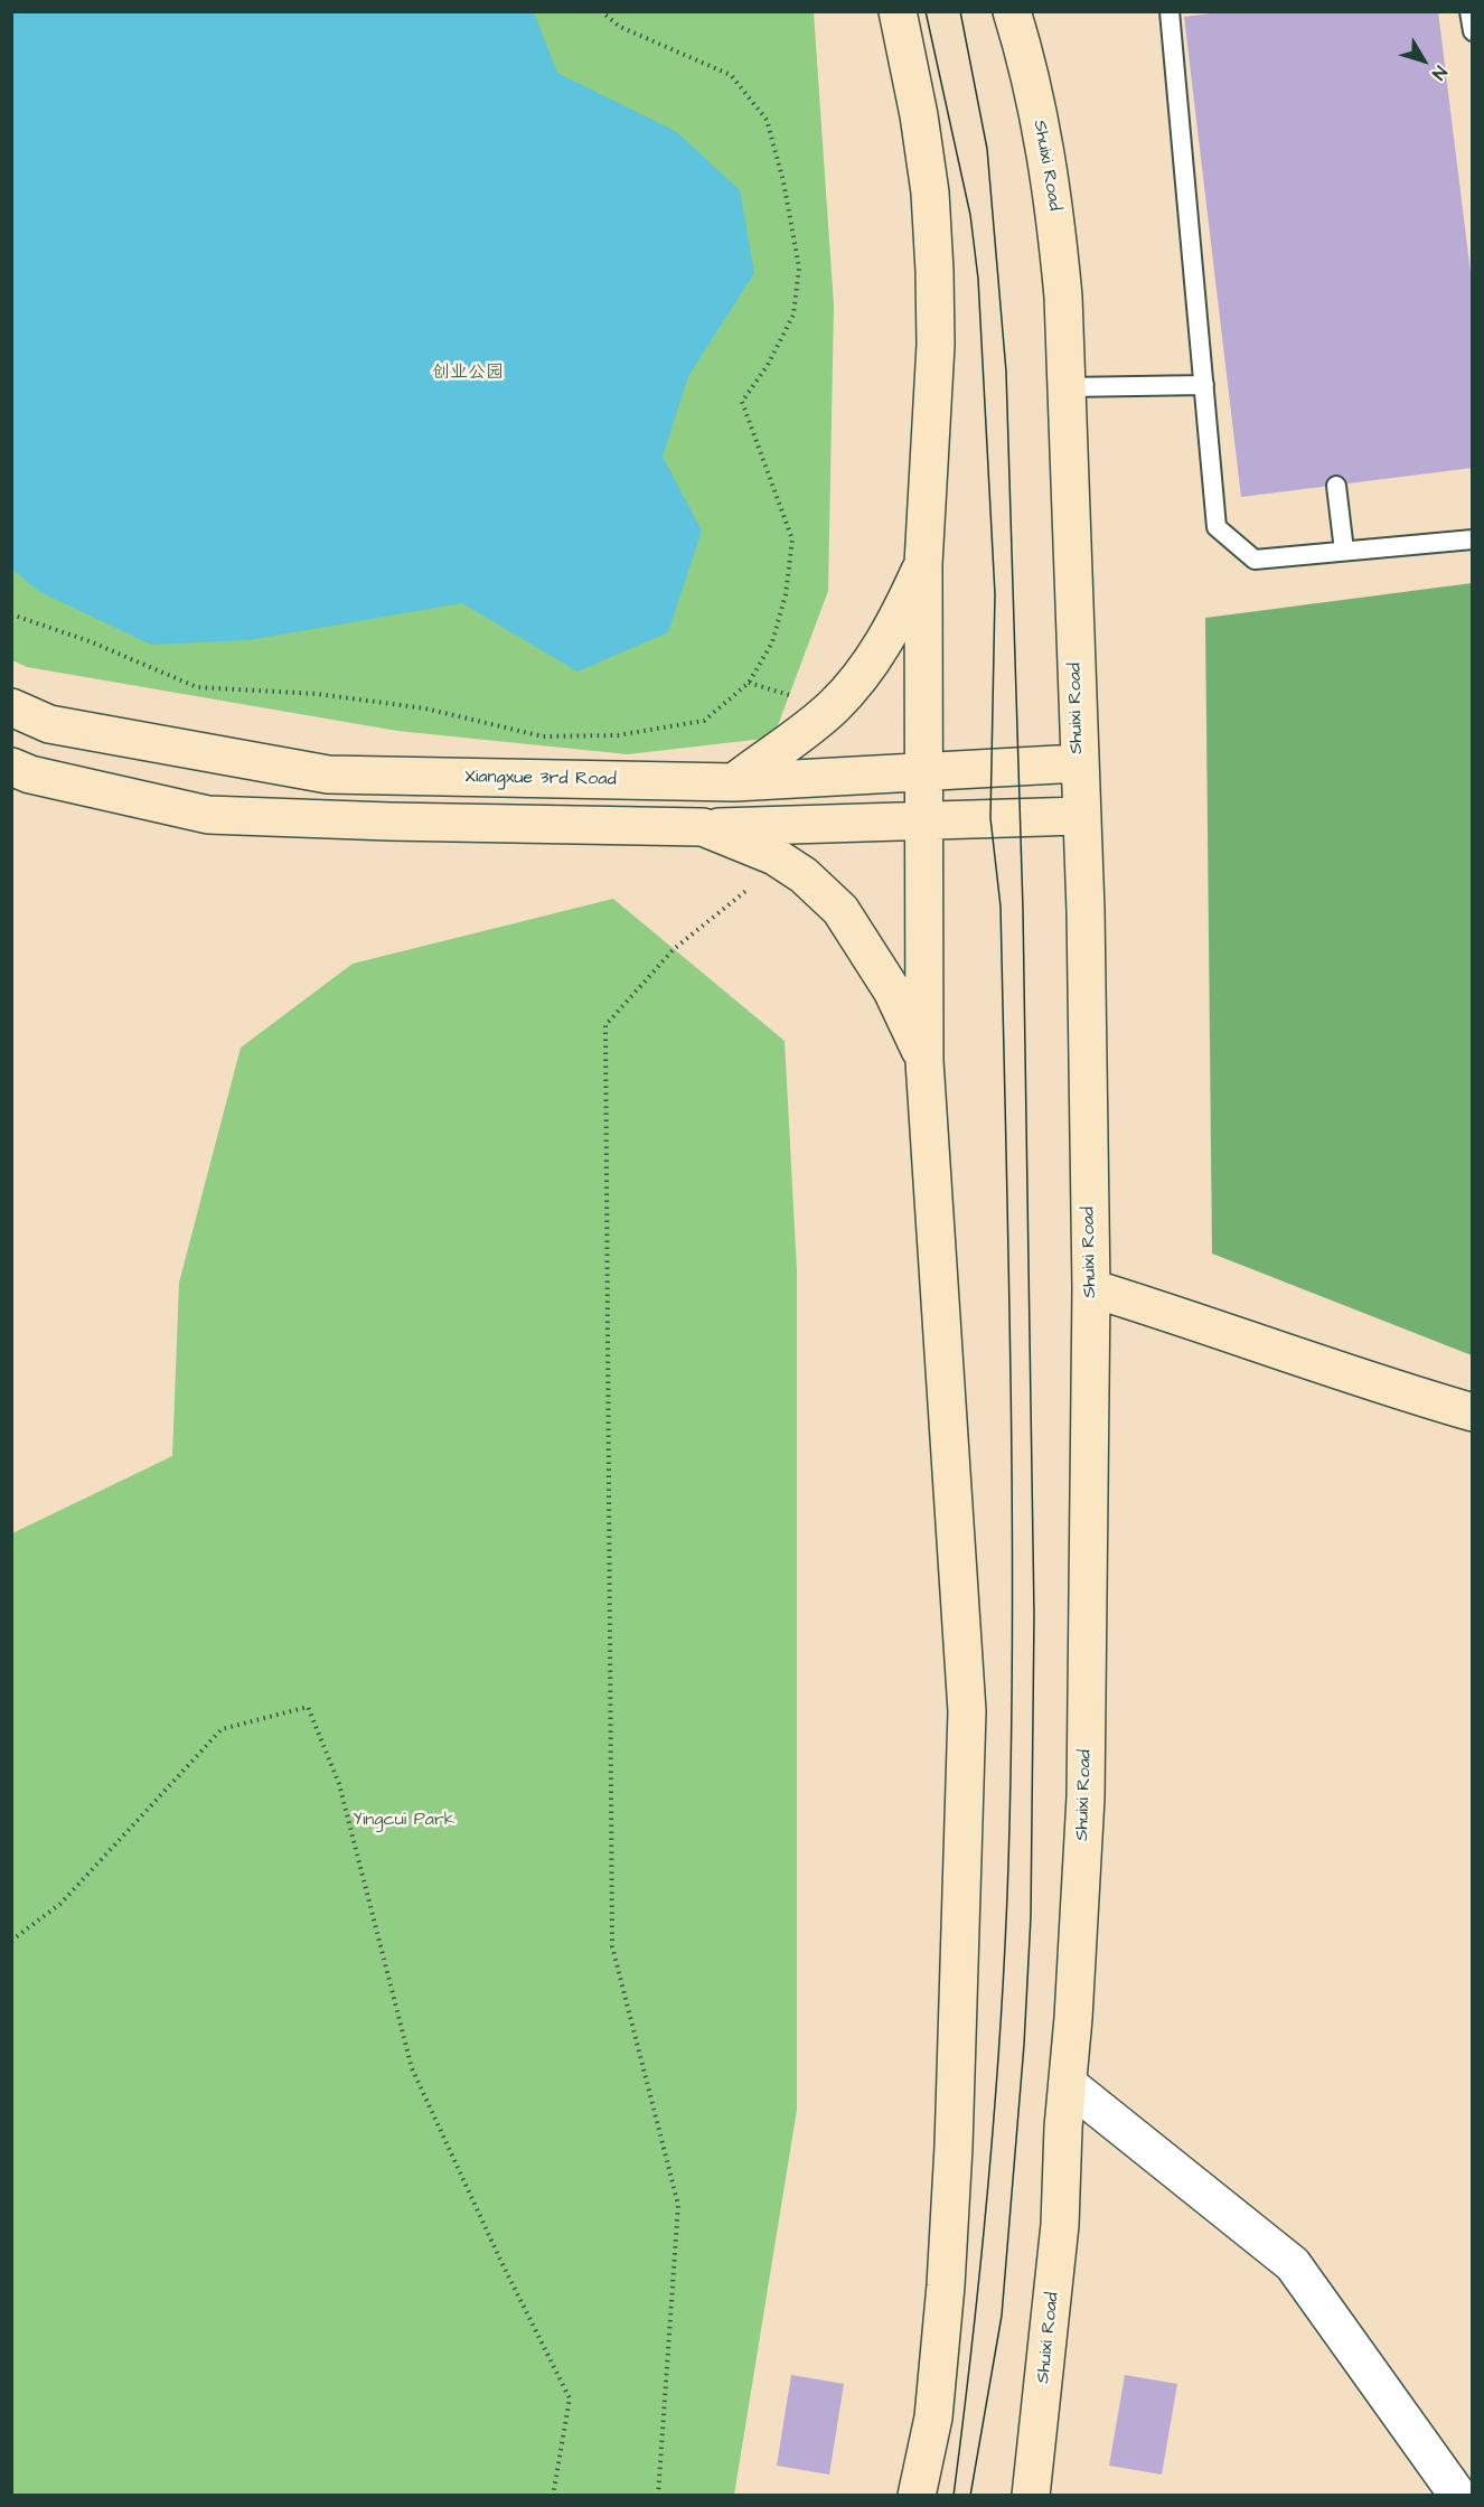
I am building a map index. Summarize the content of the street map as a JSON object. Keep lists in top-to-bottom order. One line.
{"streets":{"main road":["Shuixi Road","Xiangxue 3rd Road"]},"crossings":[["Shuixi Road","Xiangxue 3rd Road"]],"parks":["创业公园","Yingcui Park"],"north":"bottom right"}
